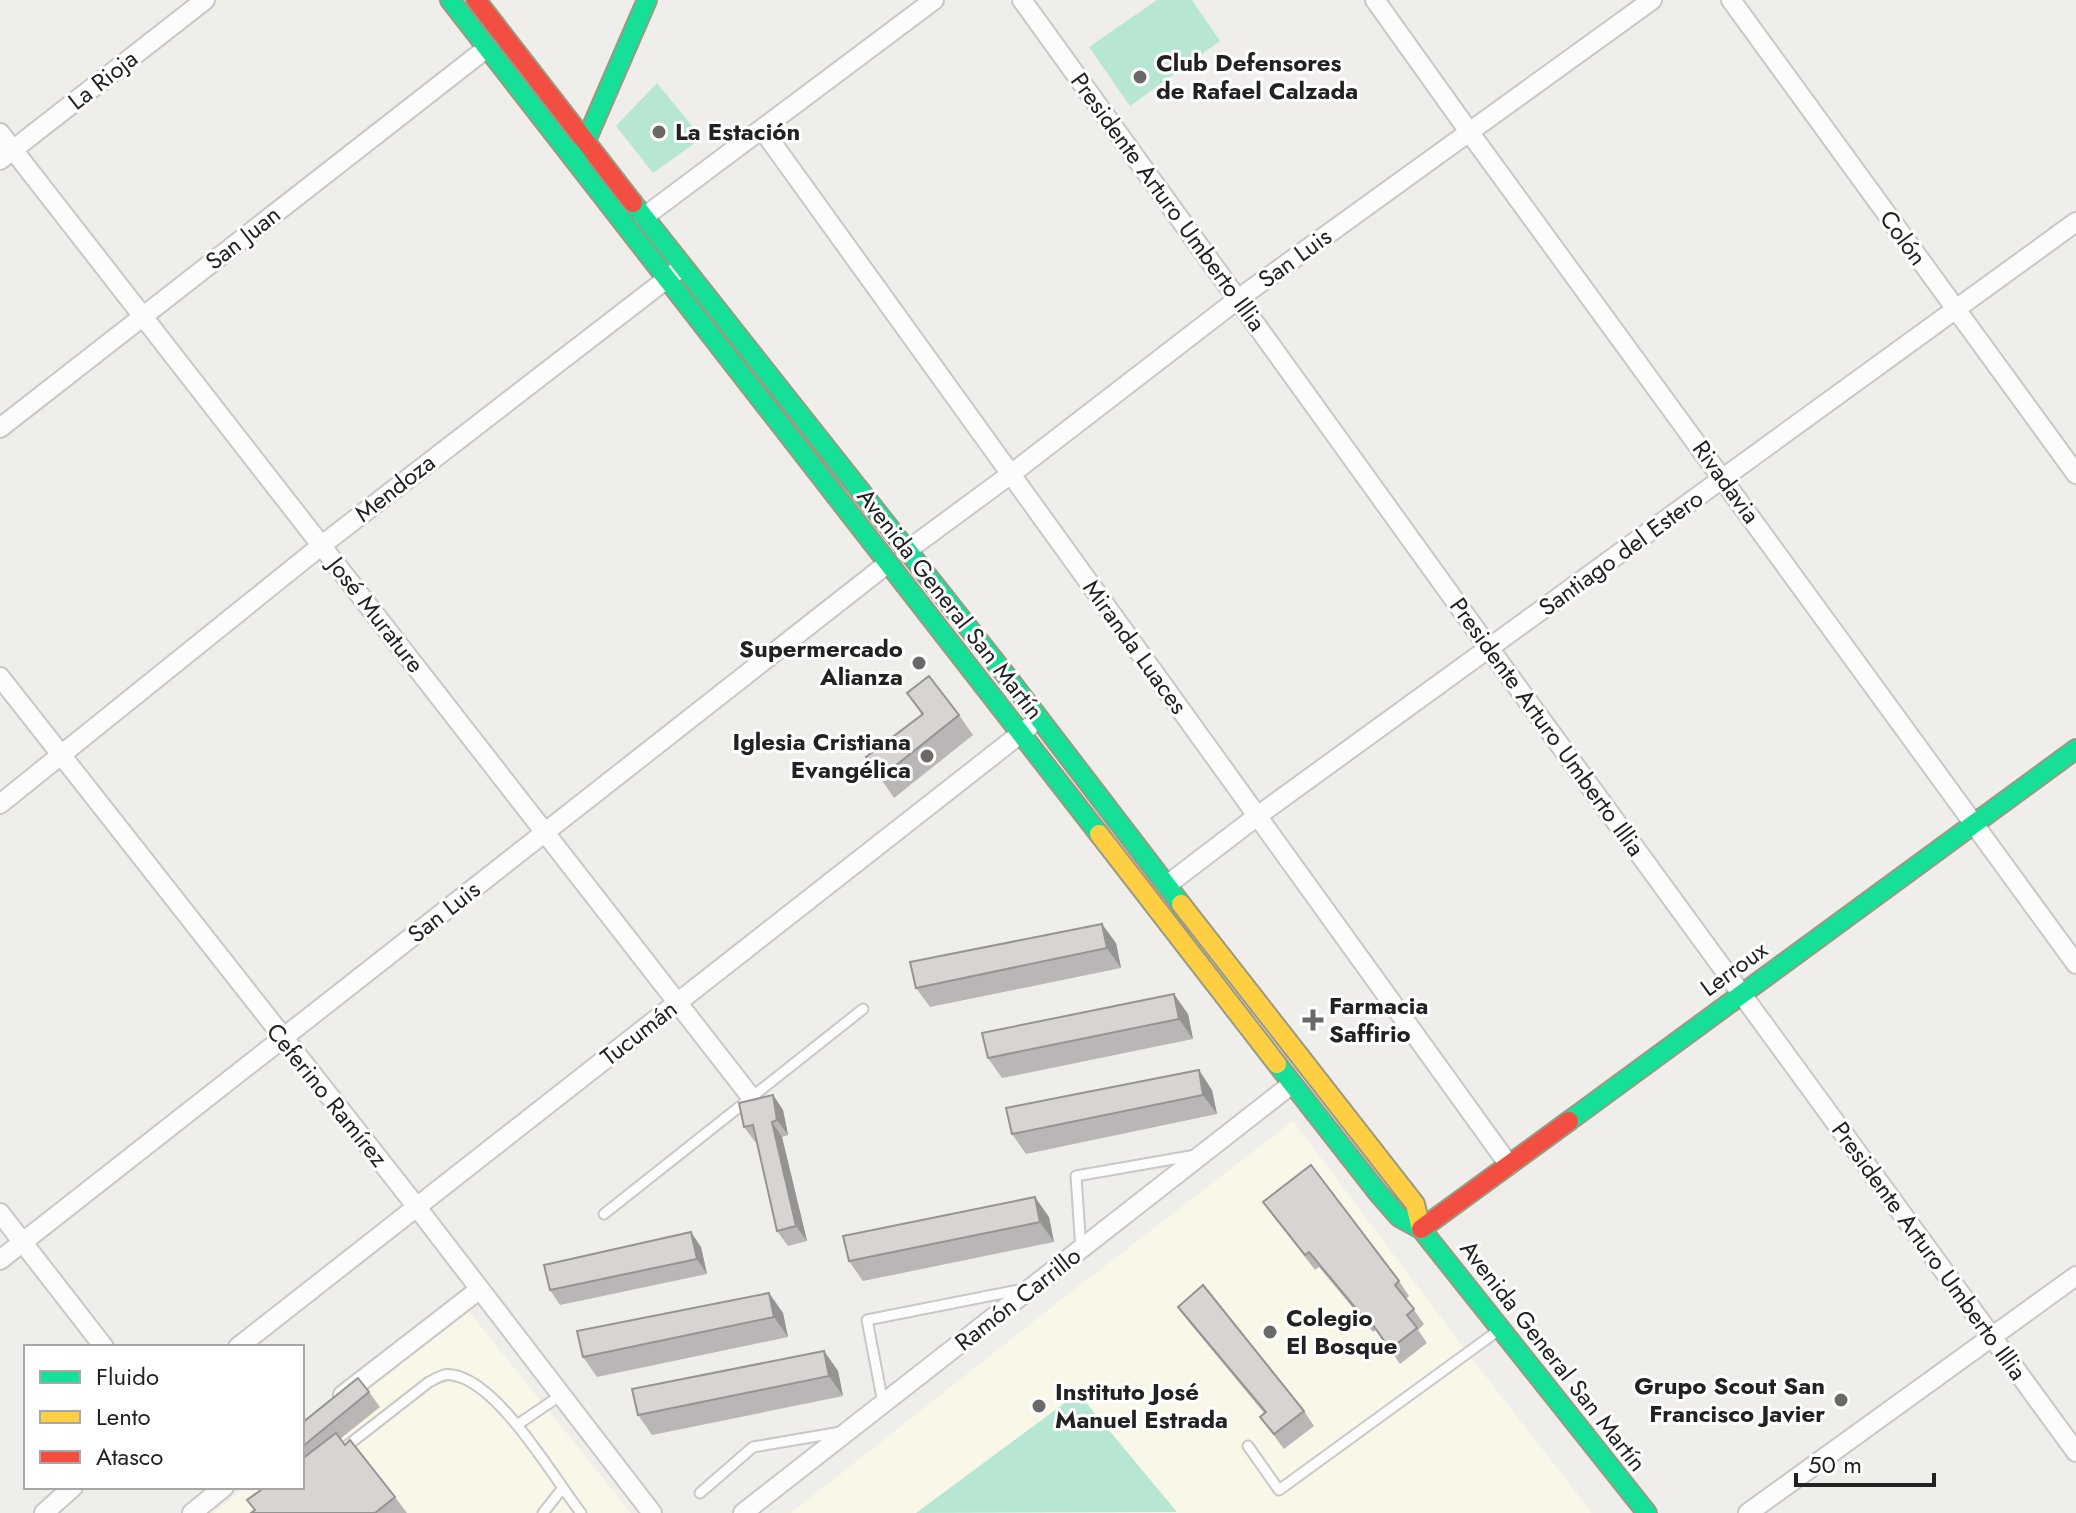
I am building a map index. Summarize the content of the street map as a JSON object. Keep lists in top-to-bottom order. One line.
{"streets":{"main road":["Avenida General San Martín","Lerroux"],"street":["La Rioja","Presidente Arturo Umberto Illia","San Juan","Colón","San Luis","Rivadavia","Mendoza","Santiago del Estero","José Murature","Miranda Luaces","Tucumán","Ceferino Ramírez","Ramón Carrillo"]},"crossings":[["La Rioja","José Murature"],["Presidente Arturo Umberto Illia","San Luis"],["Presidente Arturo Umberto Illia","Santiago del Estero"],["Presidente Arturo Umberto Illia","Lerroux"],["San Juan","Avenida General San Martín"],["San Juan","José Murature"],["Colón","Santiago del Estero"],["San Luis","Rivadavia"],["San Luis","Avenida General San Martín"],["San Luis","José Murature"],["San Luis","Miranda Luaces"],["San Luis","Ceferino Ramírez"],["Rivadavia","Santiago del Estero"],["Rivadavia","Lerroux"],["Mendoza","Avenida General San Martín"],["Mendoza","José Murature"],["Mendoza","Ceferino Ramírez"],["Santiago del Estero","Avenida General San Martín"],["Santiago del Estero","Miranda Luaces"],["Avenida General San Martín","Lerroux"],["Avenida General San Martín","Tucumán"],["Avenida General San Martín","Ramón Carrillo"],["José Murature","Tucumán"],["Miranda Luaces","Lerroux"],["Tucumán","Ceferino Ramírez"]],"places":{"other":["Club Defensores de Rafael Calzada","La Estación","Supermercado Alianza","Iglesia Cristiana Evangélica","Colegio El Bosque","Grupo Scout San Francisco Javier","Instituto José Manuel Estrada"],"health":["Farmacia Saffirio"]},"legend":["Fluido","Lento","Atasco"],"scale_bar":"50 m"}
